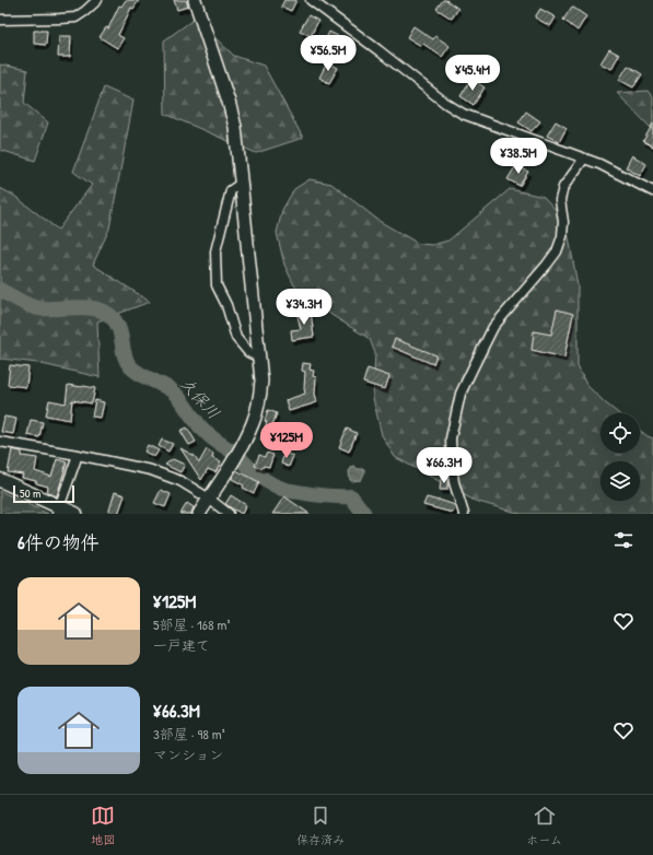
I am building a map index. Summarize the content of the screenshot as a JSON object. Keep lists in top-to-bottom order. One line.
{"water":["久保川"],"scale_bar":"50 m","page":{"price":["¥56.5M","¥45.4M","¥38.5M","¥34.3M","¥125M","¥66.3M"],"scale":"50 m","heading":"6件の物件","list":[{"name":"¥125M","note":"5部屋 · 168 m² · 一戸建て"},{"name":"¥66.3M","note":"3部屋 · 98 m² · マンション"}],"tabs":["地図","保存済み","ホーム"]}}
